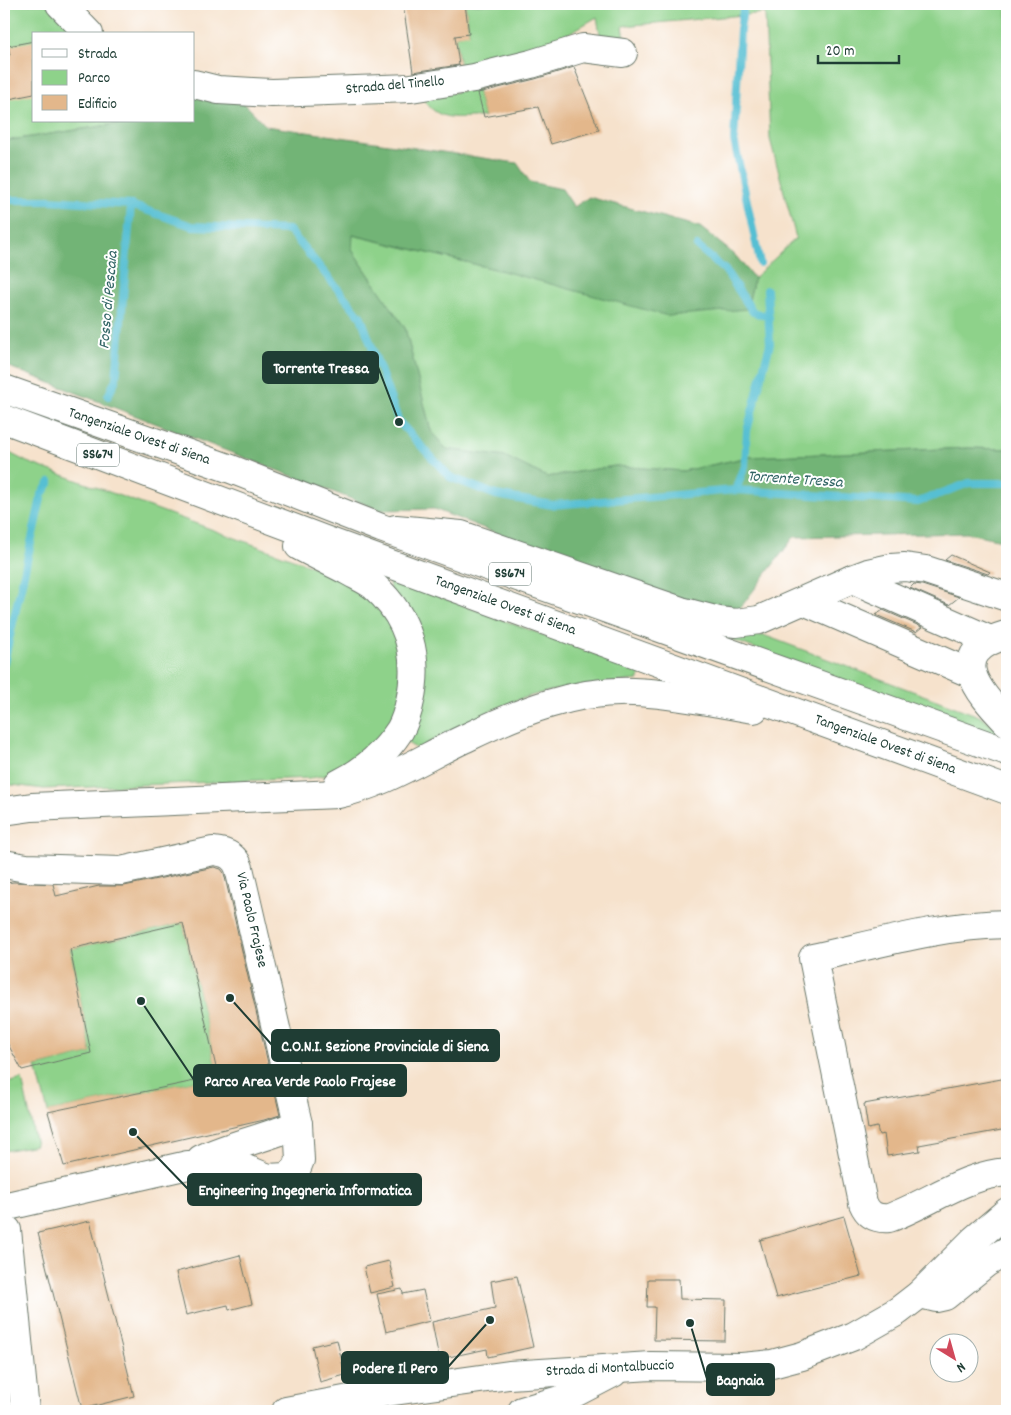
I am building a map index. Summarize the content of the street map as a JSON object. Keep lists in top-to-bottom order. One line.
{"streets":{"main road":["Strada del Tinello","Tangenziale Ovest di Siena","SS674","Via Paolo Frajese","Strada di Montalbuccio"]},"water":["Fosso di Pescaia","Torrente Tressa"],"places":["Torrente Tressa","C.O.N.I. Sezione Provinciale di Siena","Parco Area Verde Paolo Frajese","Engineering Ingegneria Informatica","Podere Il Pero","Bagnaia"],"legend":["Strada","Parco","Edificio"],"scale_bar":"20 m","north":"bottom right"}
